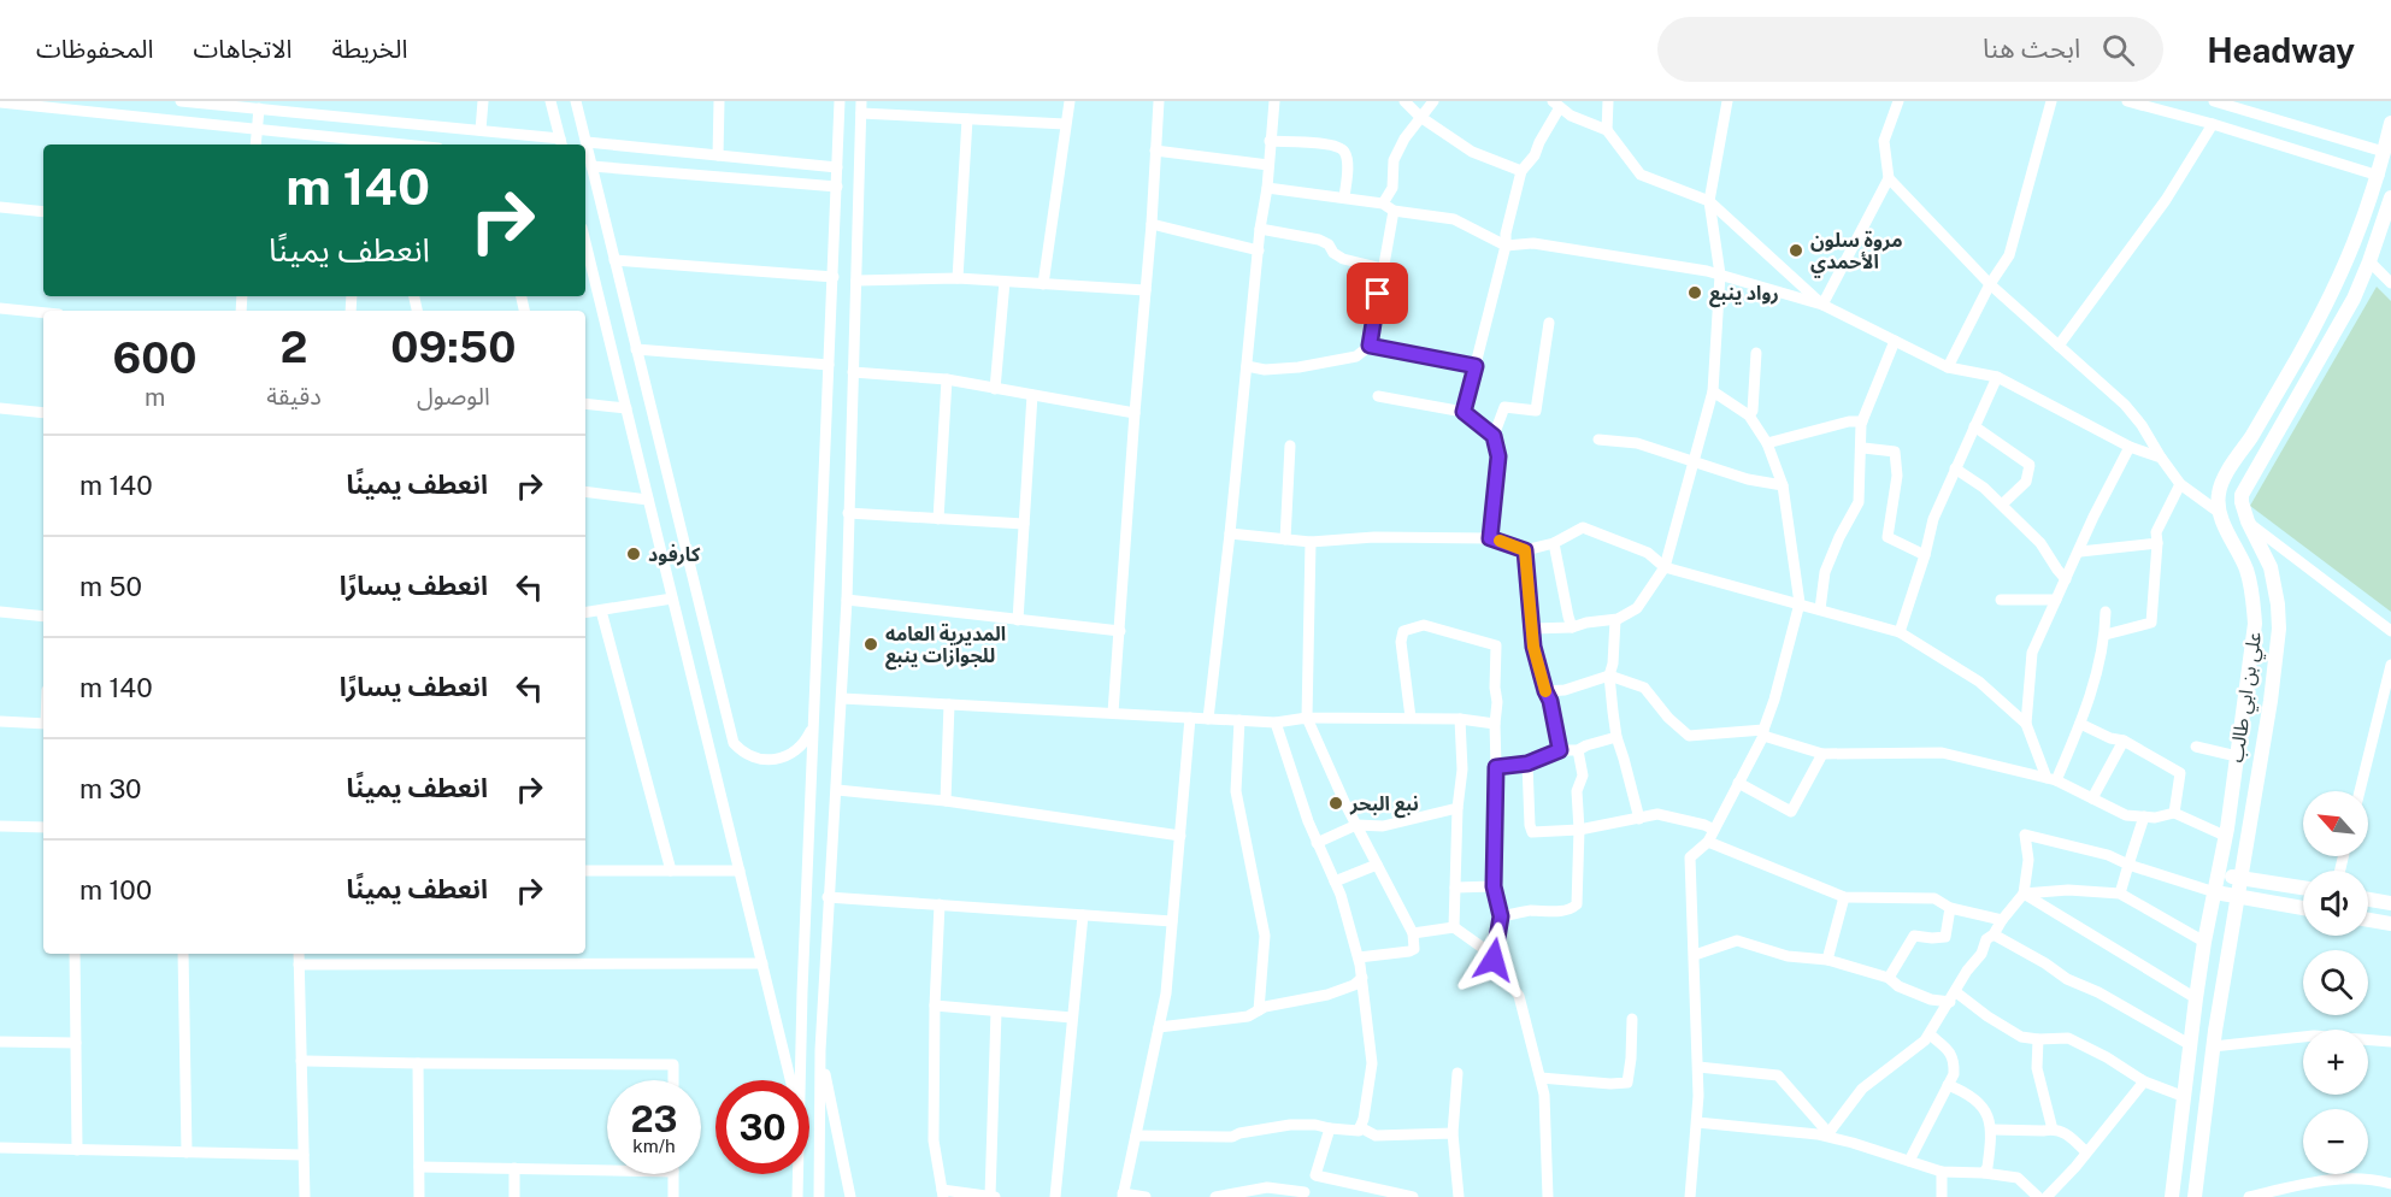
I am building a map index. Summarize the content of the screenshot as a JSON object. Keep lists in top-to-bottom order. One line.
{"streets":{"main road":["علي بن ابي طالب"]},"places":["مروة سلون الأحمدي","رواد ينبع","كارفود","المديرية العامه للجوازات ينبع","نبع البحر"],"north":"top left","page":{"header":"Headway","search":"ابحث هنا","nav":["الخريطة","الاتجاهات","المحفوظات"],"turn":["140 m","انعطف يمينًا"],"eta":["09:50","الوصول","2","دقيقة","600","m"],"list":[{"name":"انعطف يمينًا","value":"140 m"},{"name":"انعطف يسارًا","value":"50 m"},{"name":"انعطف يسارًا","value":"140 m"},{"name":"انعطف يمينًا","value":"30 m"},{"name":"انعطف يمينًا","value":"100 m"}],"map_buttons":["+","−"],"speed":"23 km/h","limit":"30"}}
